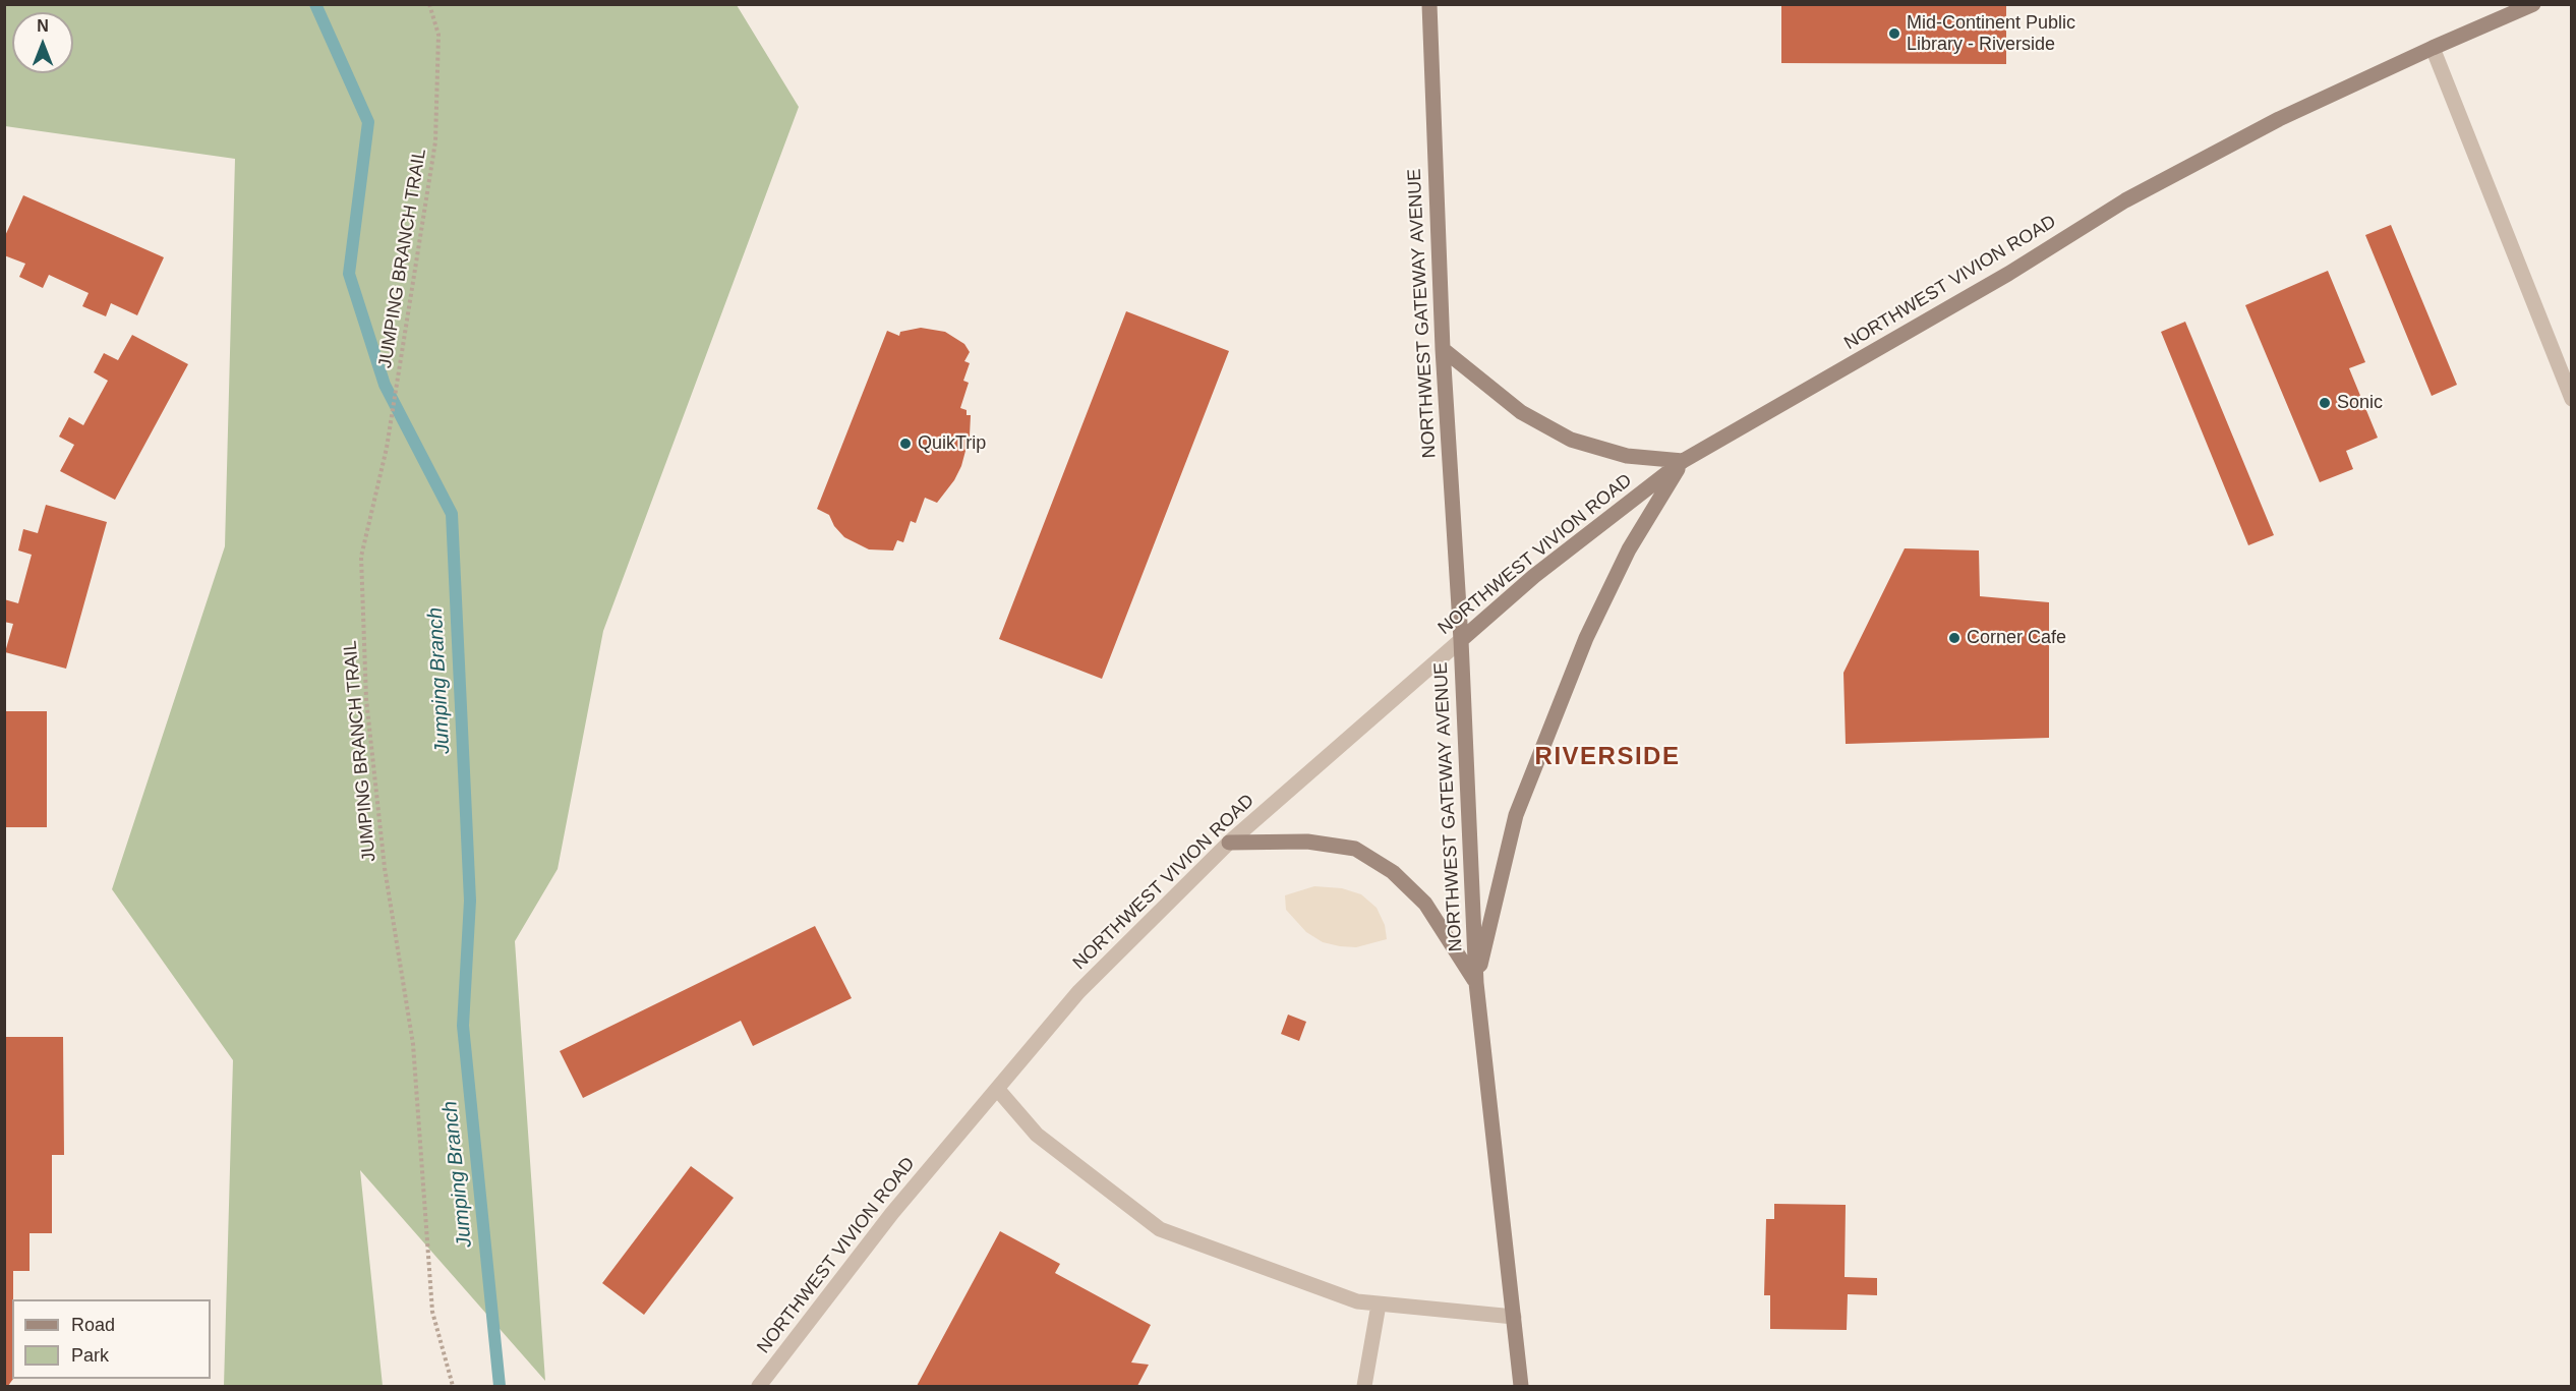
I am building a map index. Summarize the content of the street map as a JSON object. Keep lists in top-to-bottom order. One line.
{"streets":{"main road":["NORTHWEST VIVION ROAD","NORTHWEST GATEWAY AVENUE"],"path":["JUMPING BRANCH TRAIL"]},"crossings":[["NORTHWEST VIVION ROAD","NORTHWEST GATEWAY AVENUE"]],"districts":["RIVERSIDE"],"water":["Jumping Branch"],"places":["Mid-Continent Public Library - Riverside","Sonic","QuikTrip","Corner Cafe"],"legend":["Road","Park"],"north":"top"}
